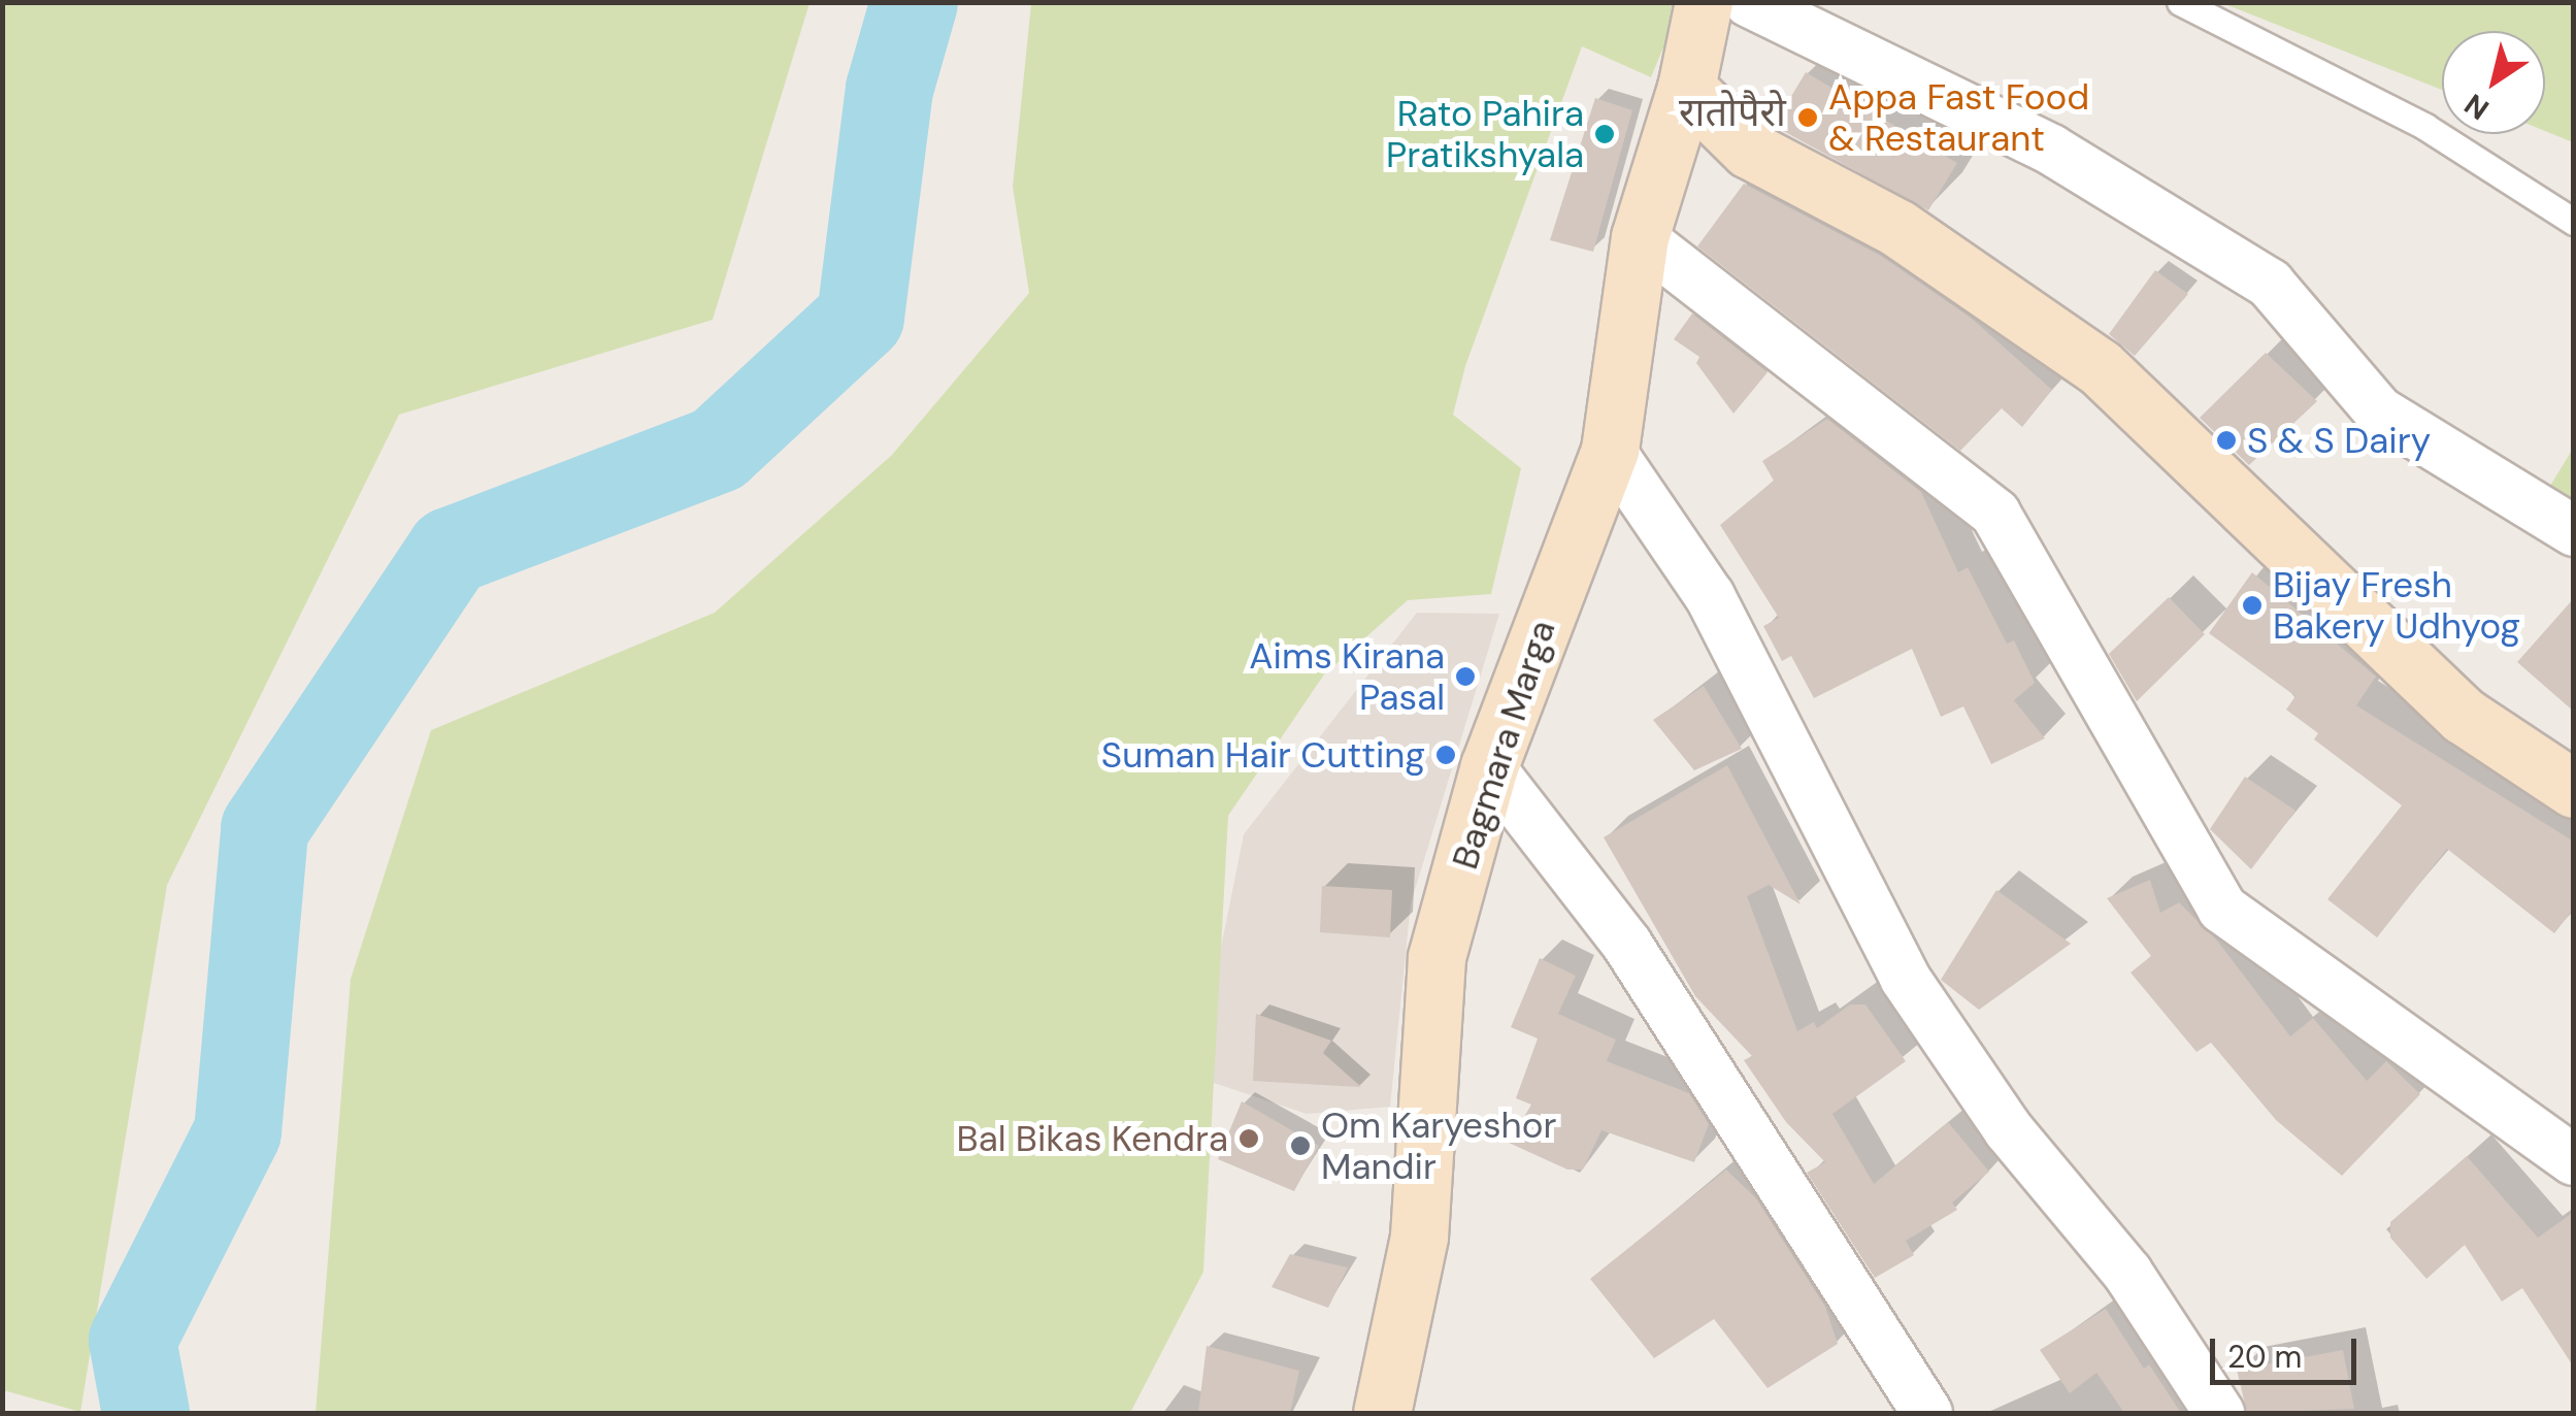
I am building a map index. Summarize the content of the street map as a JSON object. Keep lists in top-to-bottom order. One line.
{"streets":{"main road":["Bagmara Marga"]},"districts":["रातोपैरो"],"places":["Appa Fast Food & Restaurant","Rato Pahira Pratikshyala","S & S Dairy","Bijay Fresh Bakery Udhyog","Aims Kirana Pasal","Suman Hair Cutting","Bal Bikas Kendra","Om Karyeshor Mandir"],"scale_bar":"20 m","north":"bottom left"}
